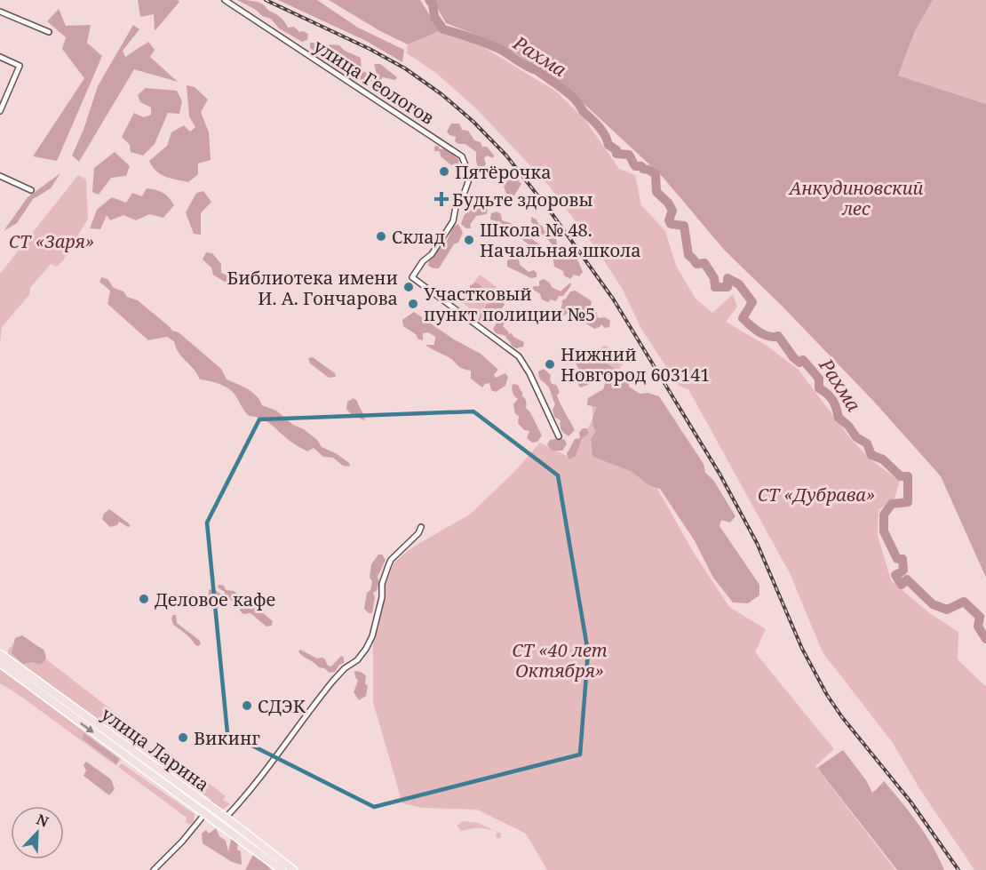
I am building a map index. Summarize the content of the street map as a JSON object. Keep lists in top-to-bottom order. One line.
{"streets":{"main road":["улица Ларина"],"street":["улица Геологов"]},"water":["Рахма"],"parks":["Анкудиновский лес","СТ «Заря»","СТ «Дубрава»","СТ «40 лет Октября»"],"places":{"other":["Пятёрочка","Склад","Школа № 48. Начальная школа","Библиотека имени И. А. Гончарова","Участковый пункт полиции №5","Нижний Новгород 603141","Деловое кафе","СДЭК","Викинг"],"health":["Будьте здоровы"]},"north":"top right"}
